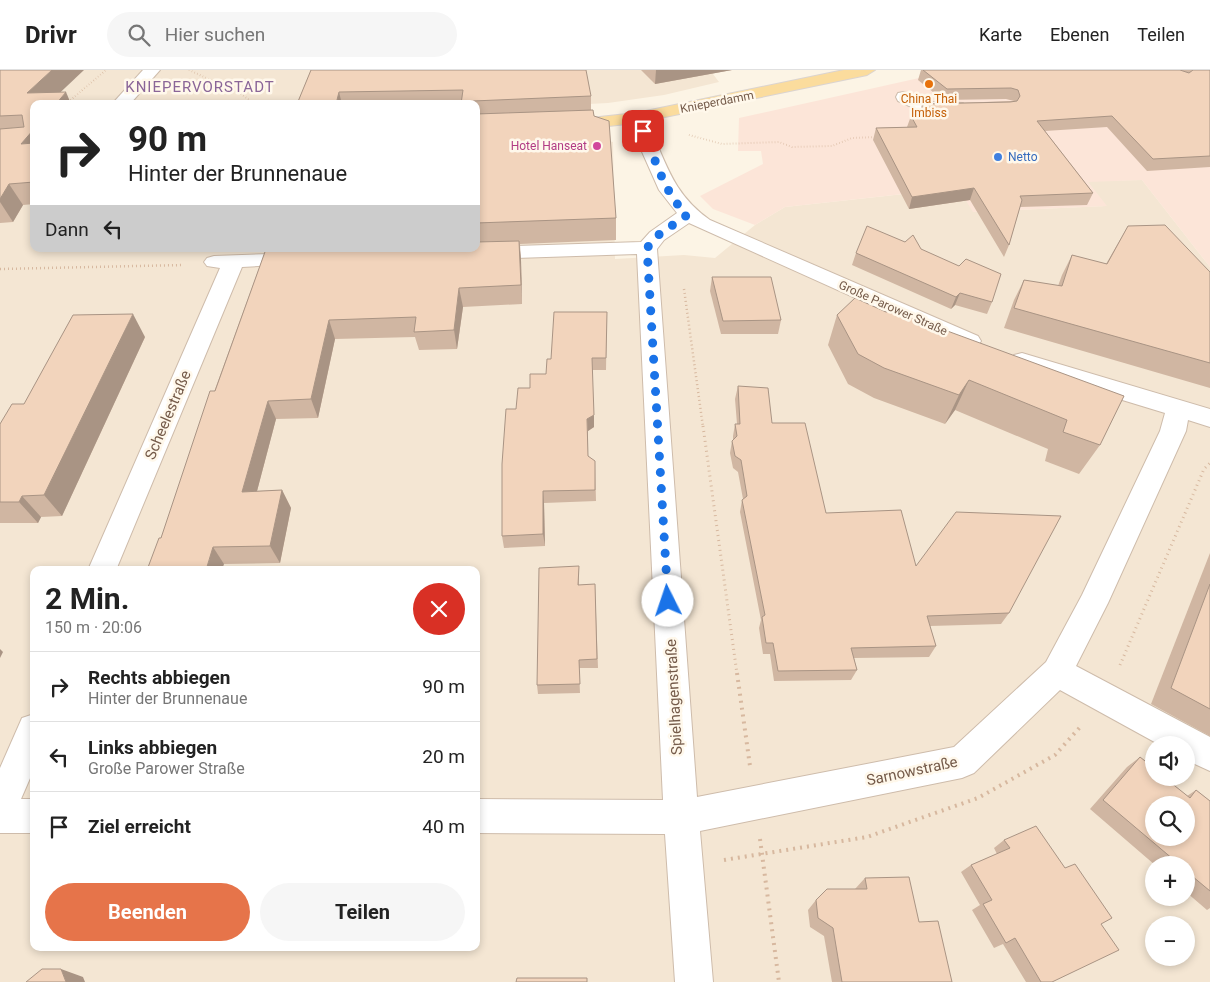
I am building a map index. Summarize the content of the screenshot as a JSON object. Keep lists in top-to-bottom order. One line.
{"streets":{"main road":["Knieperdamm"],"street":["Große Parower Straße","Scheelestraße","Spielhagenstraße","Sarnowstraße"]},"crossings":[["Knieperdamm","Große Parower Straße"],["Große Parower Straße","Sarnowstraße"],["Spielhagenstraße","Sarnowstraße"]],"districts":["KNIEPERVORSTADT"],"places":["China Thai Imbiss","Hotel Hanseat","Netto"],"page":{"header":"Drivr","search":"Hier suchen","nav":["Karte","Ebenen","Teilen"],"turn":["90 m","Hinter der Brunnenaue"],"then":"Dann","heading":["2 Min.","150 m · 20:06"],"list":[{"name":"Rechts abbiegen","note":"Hinter der Brunnenaue","value":"90 m"},{"name":"Links abbiegen","note":"Große Parower Straße","value":"20 m"},{"name":"Ziel erreicht","value":"40 m"}],"map_buttons":["+","−"],"buttons":["Beenden","Teilen"]}}
